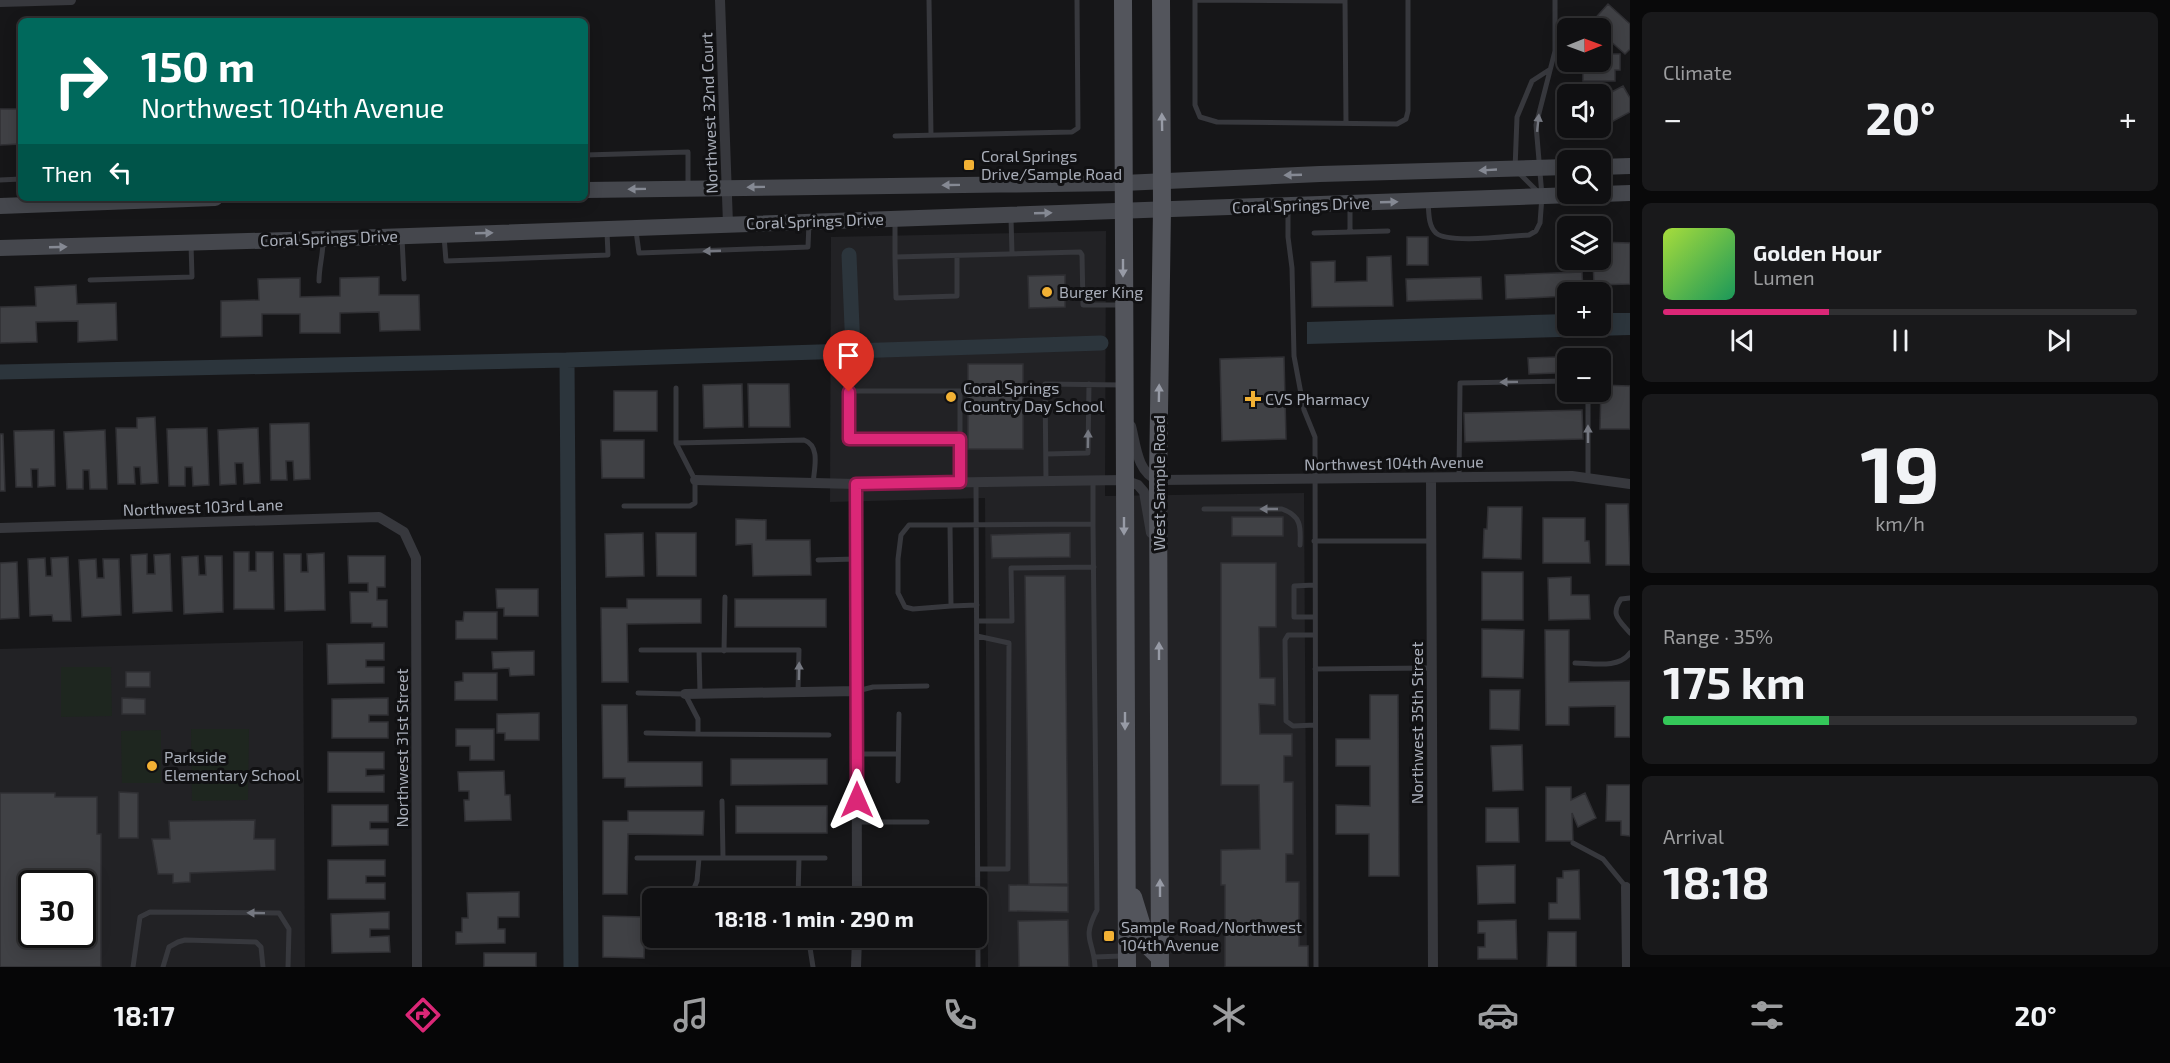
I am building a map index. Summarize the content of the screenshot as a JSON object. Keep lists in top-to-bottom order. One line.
{"streets":{"main road":["Coral Springs Drive","West Sample Road"],"street":["Northwest 32nd Court","Northwest 104th Avenue","Northwest 103rd Lane","Northwest 35th Street","Northwest 31st Street"]},"crossings":[["Northwest 32nd Court","Coral Springs Drive"],["Coral Springs Drive","West Sample Road"],["Northwest 104th Avenue","West Sample Road"],["Northwest 104th Avenue","Northwest 35th Street"],["Northwest 103rd Lane","Northwest 31st Street"]],"places":{"transit":["Coral Springs Drive/Sample Road","Sample Road/Northwest 104th Avenue"],"other":["Burger King","Coral Springs Country Day School","Parkside Elementary School"],"health":["CVS Pharmacy"]},"north":"right","page":{"tile":["Climate",["19","km/h"],["Range · 35%","175 km"],["Arrival","18:18"]],"map_buttons":["+","−"],"turn":["150 m","Northwest 104th Avenue"],"heat":["−","20°","+"],"then":"Then","song":["Golden Hour","Lumen"],"limit":"30","trip":"18:18 · 1 min · 290 m","tabs":["18:17","20°"]}}
